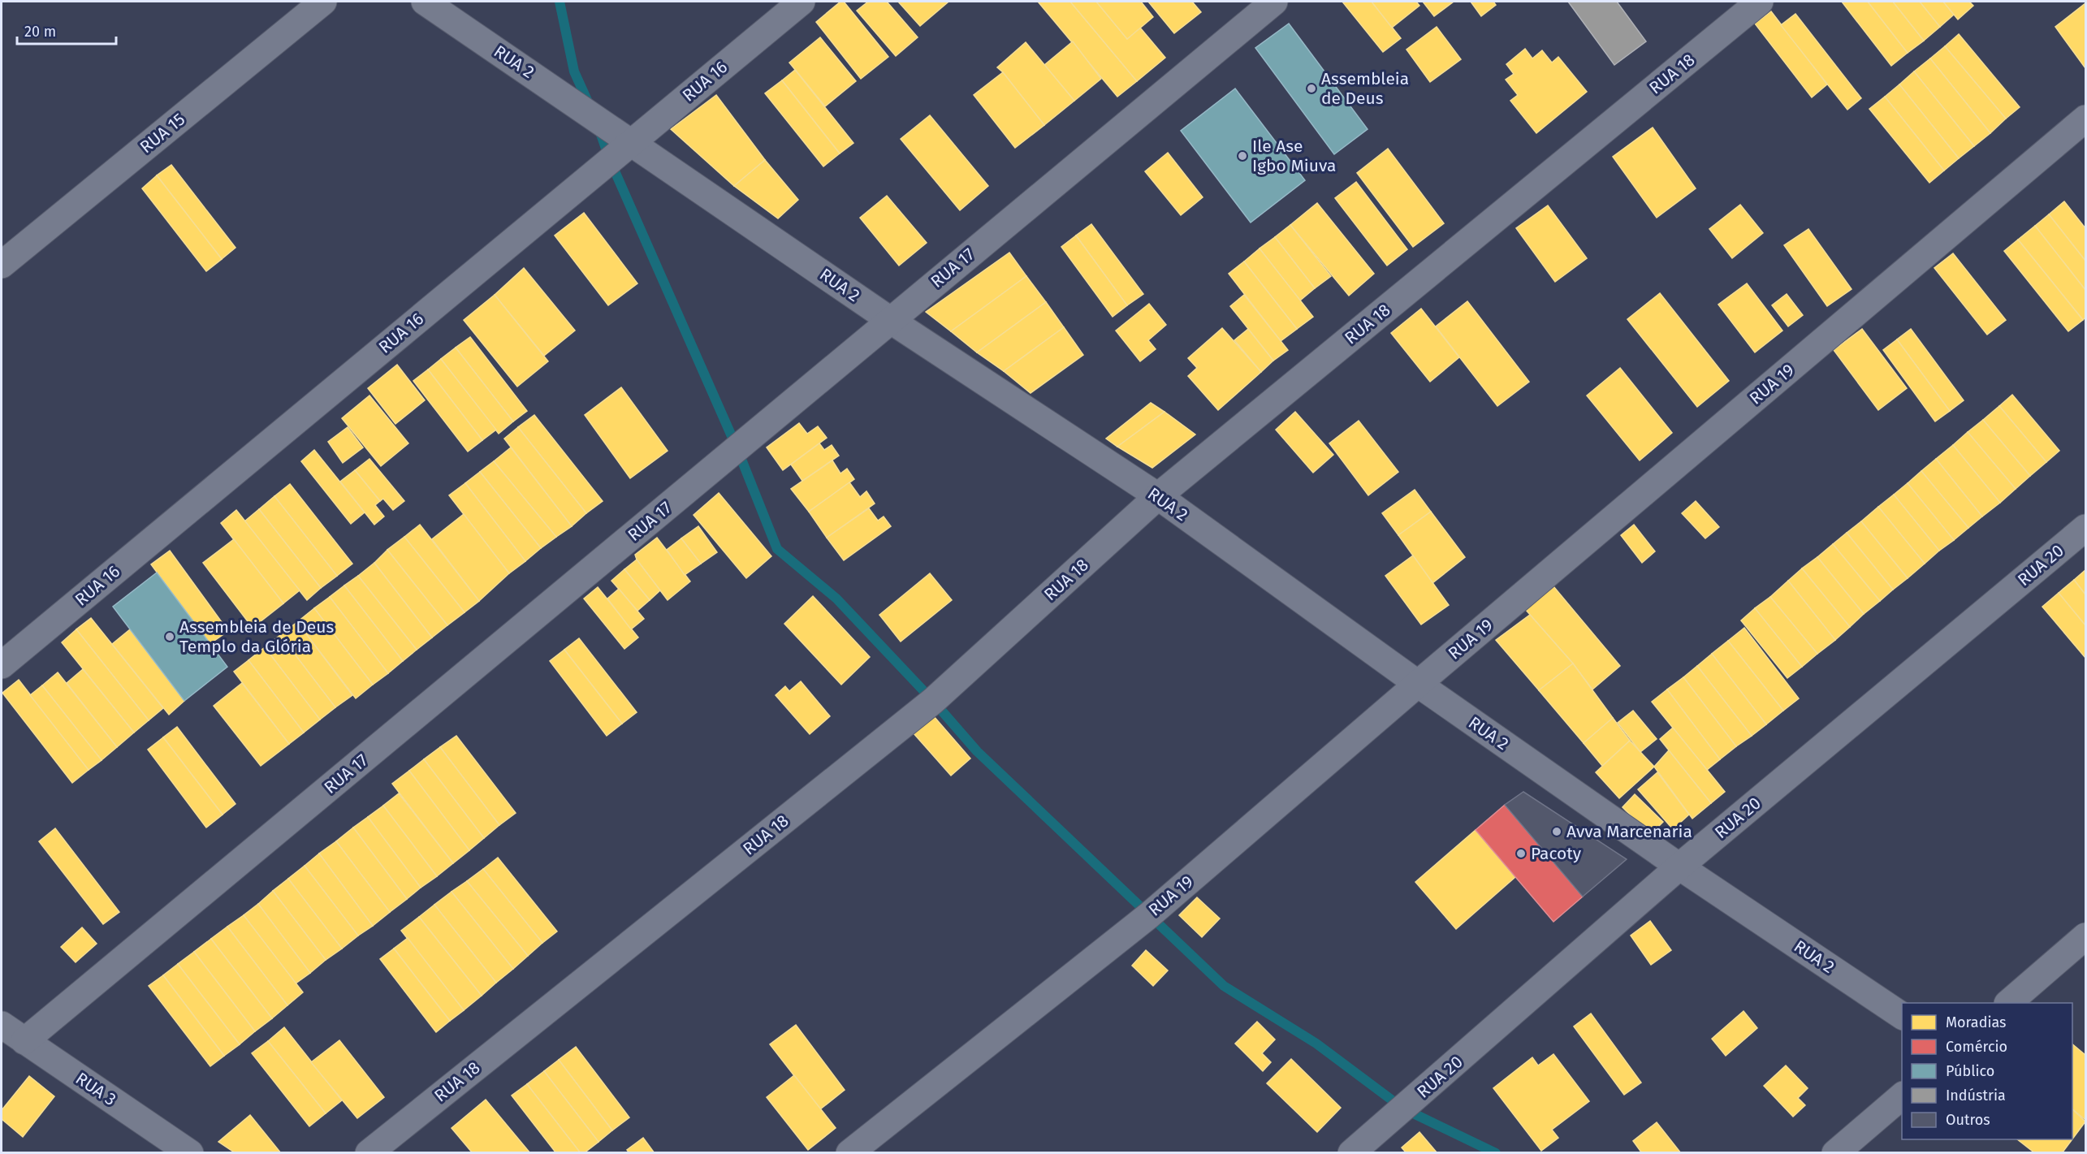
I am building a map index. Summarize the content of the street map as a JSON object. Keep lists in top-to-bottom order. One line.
{"streets":{"street":["RUA 2","RUA 18","RUA 16","RUA 15","RUA 17","RUA 19","RUA 20","RUA 3"]},"crossings":[["RUA 2","RUA 18"],["RUA 2","RUA 16"],["RUA 2","RUA 17"],["RUA 2","RUA 19"],["RUA 2","RUA 20"],["RUA 17","RUA 3"]],"places":["Assembleia de Deus","Ile Ase Igbo Miuva","Assembleia de Deus Templo da Glória","Avva Marcenaria","Pacoty"],"legend":["Moradias","Comércio","Público","Indústria","Outros"],"scale_bar":"20 m"}
